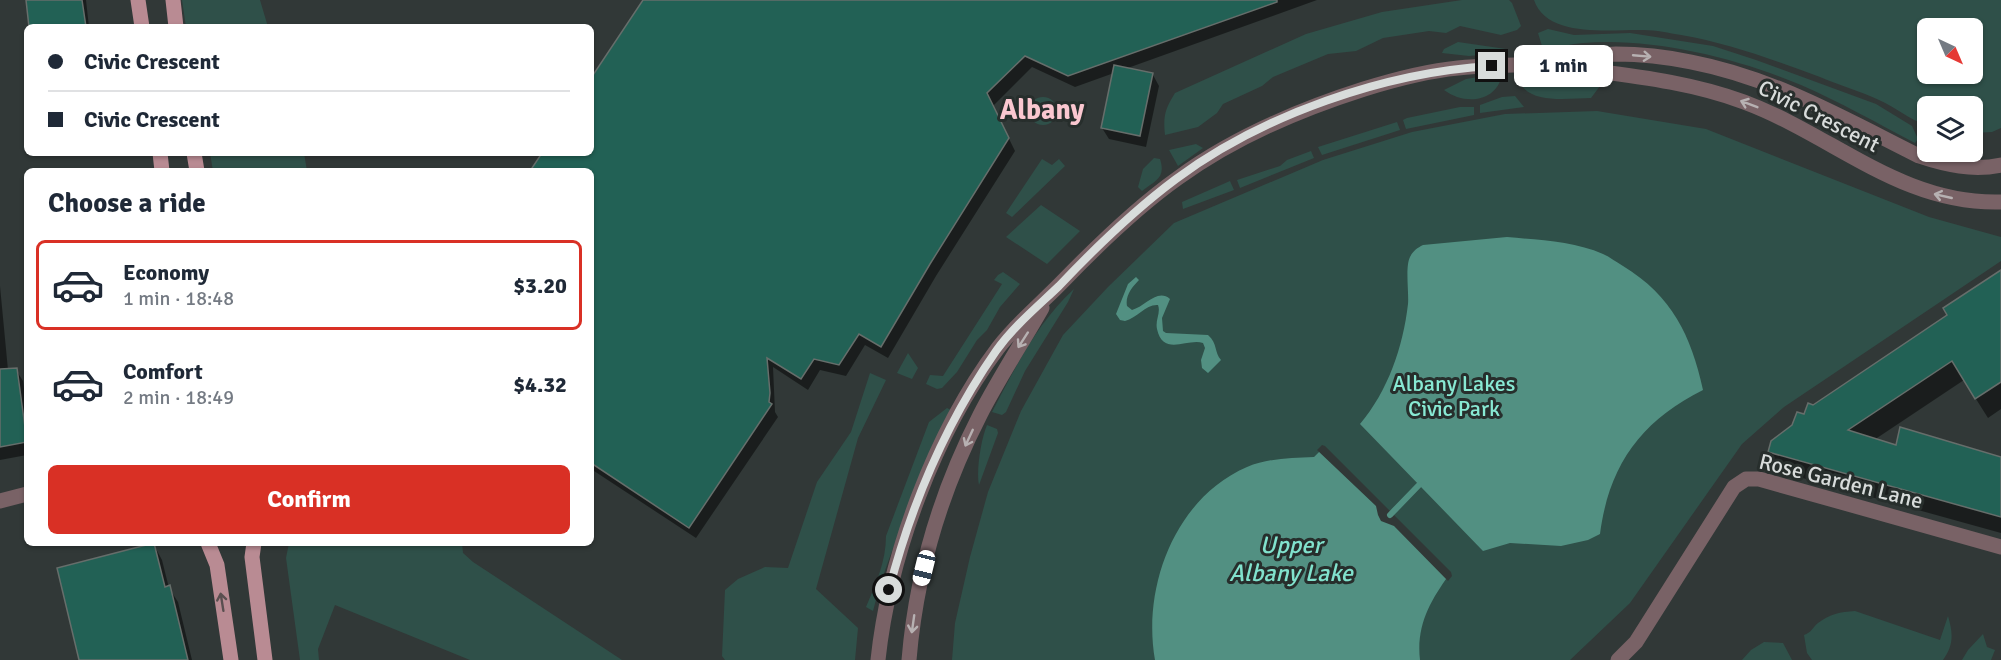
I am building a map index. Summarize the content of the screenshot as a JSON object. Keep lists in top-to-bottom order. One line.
{"streets":{"street":["Civic Crescent","Rose Garden Lane"]},"districts":["Albany"],"water":["Upper Albany Lake"],"parks":["Albany Lakes Civic Park"],"north":"bottom right","page":{"banner":["Civic Crescent","Civic Crescent"],"bubble":"1 min","heading":"Choose a ride","list":[{"name":"Economy","note":"1 min · 18:48","value":"$3.20"},{"name":"Comfort","note":"2 min · 18:49","value":"$4.32"}],"buttons":"Confirm"}}
